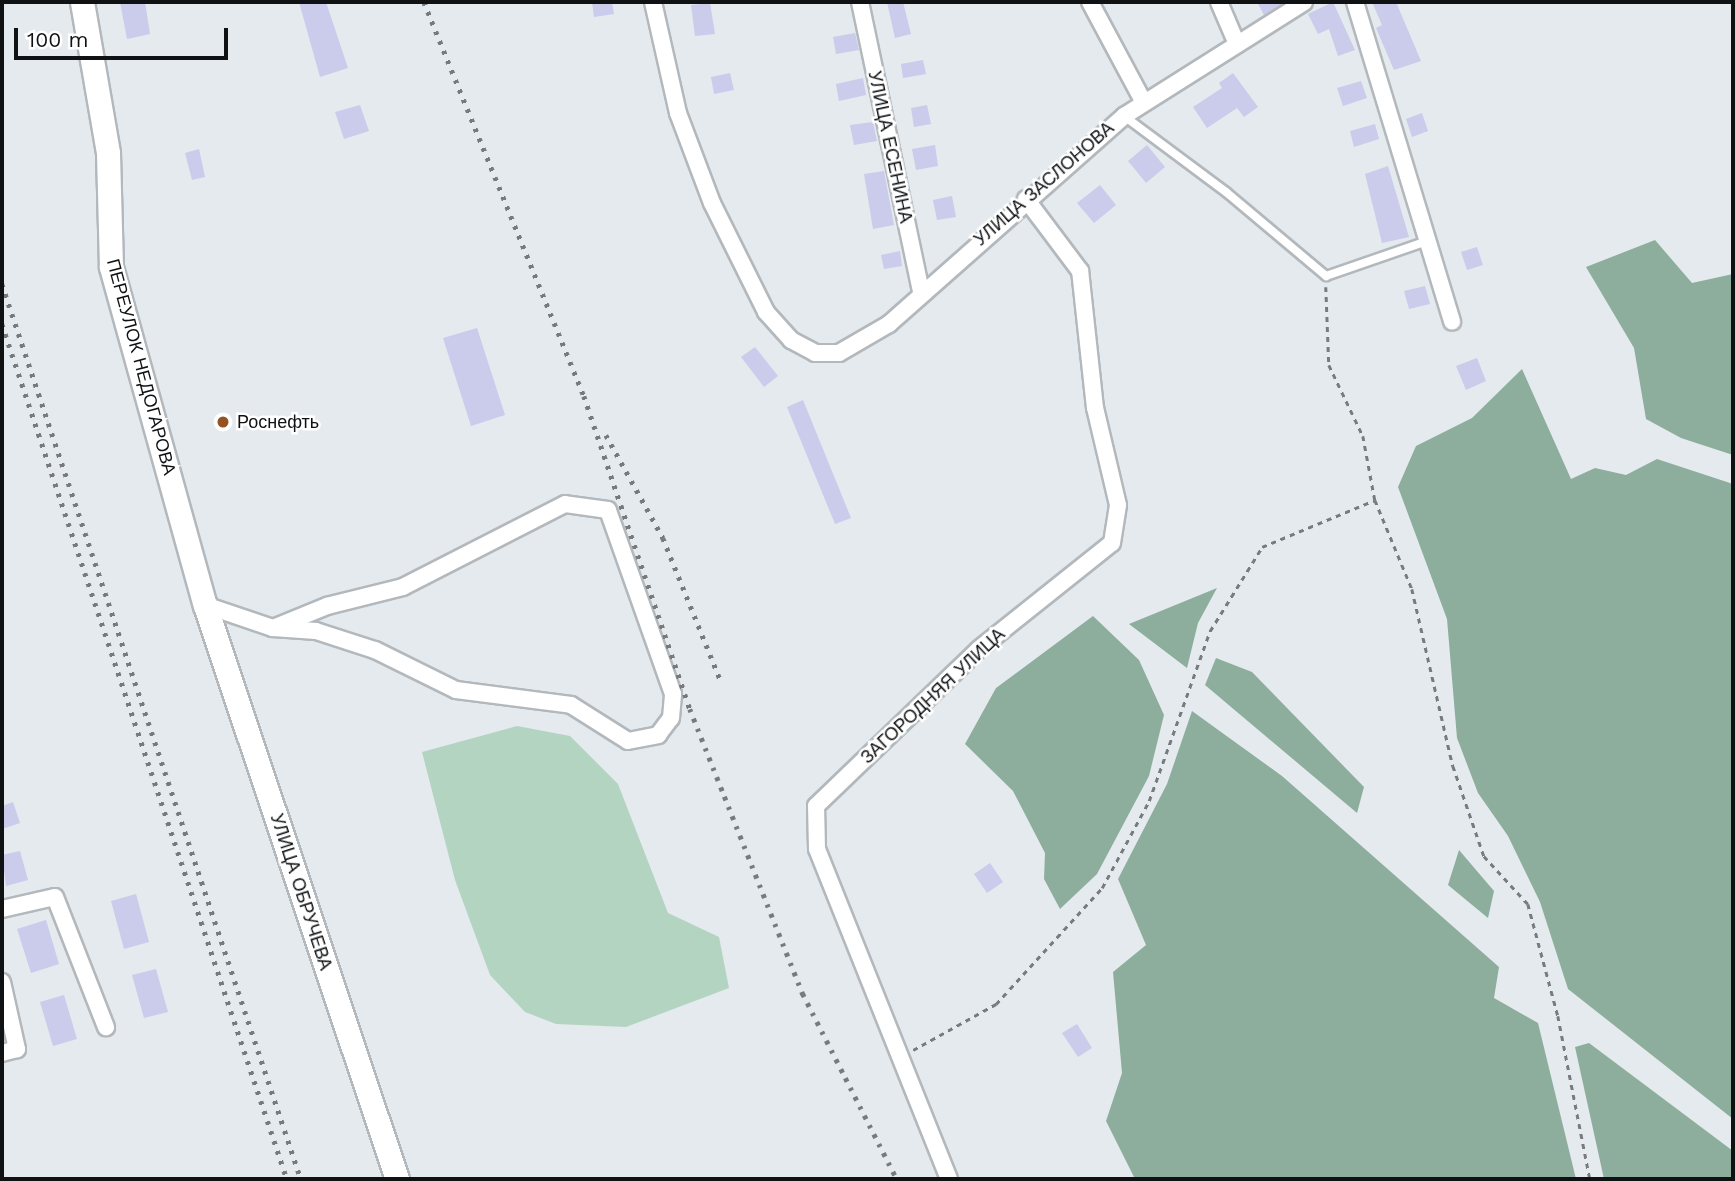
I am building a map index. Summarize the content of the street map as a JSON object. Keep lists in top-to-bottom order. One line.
{"streets":{"street":["УЛИЦА ЕСЕНИНА","УЛИЦА ЗАСЛОНОВА","ПЕРЕУЛОК НЕДОГАРОВА","ЗАГОРОДНЯЯ УЛИЦА","УЛИЦА ОБРУЧЕВА"]},"crossings":[["УЛИЦА ЕСЕНИНА","УЛИЦА ЗАСЛОНОВА"],["УЛИЦА ЗАСЛОНОВА","ЗАГОРОДНЯЯ УЛИЦА"],["ПЕРЕУЛОК НЕДОГАРОВА","УЛИЦА ОБРУЧЕВА"]],"places":["Роснефть"],"scale_bar":"100 m"}
